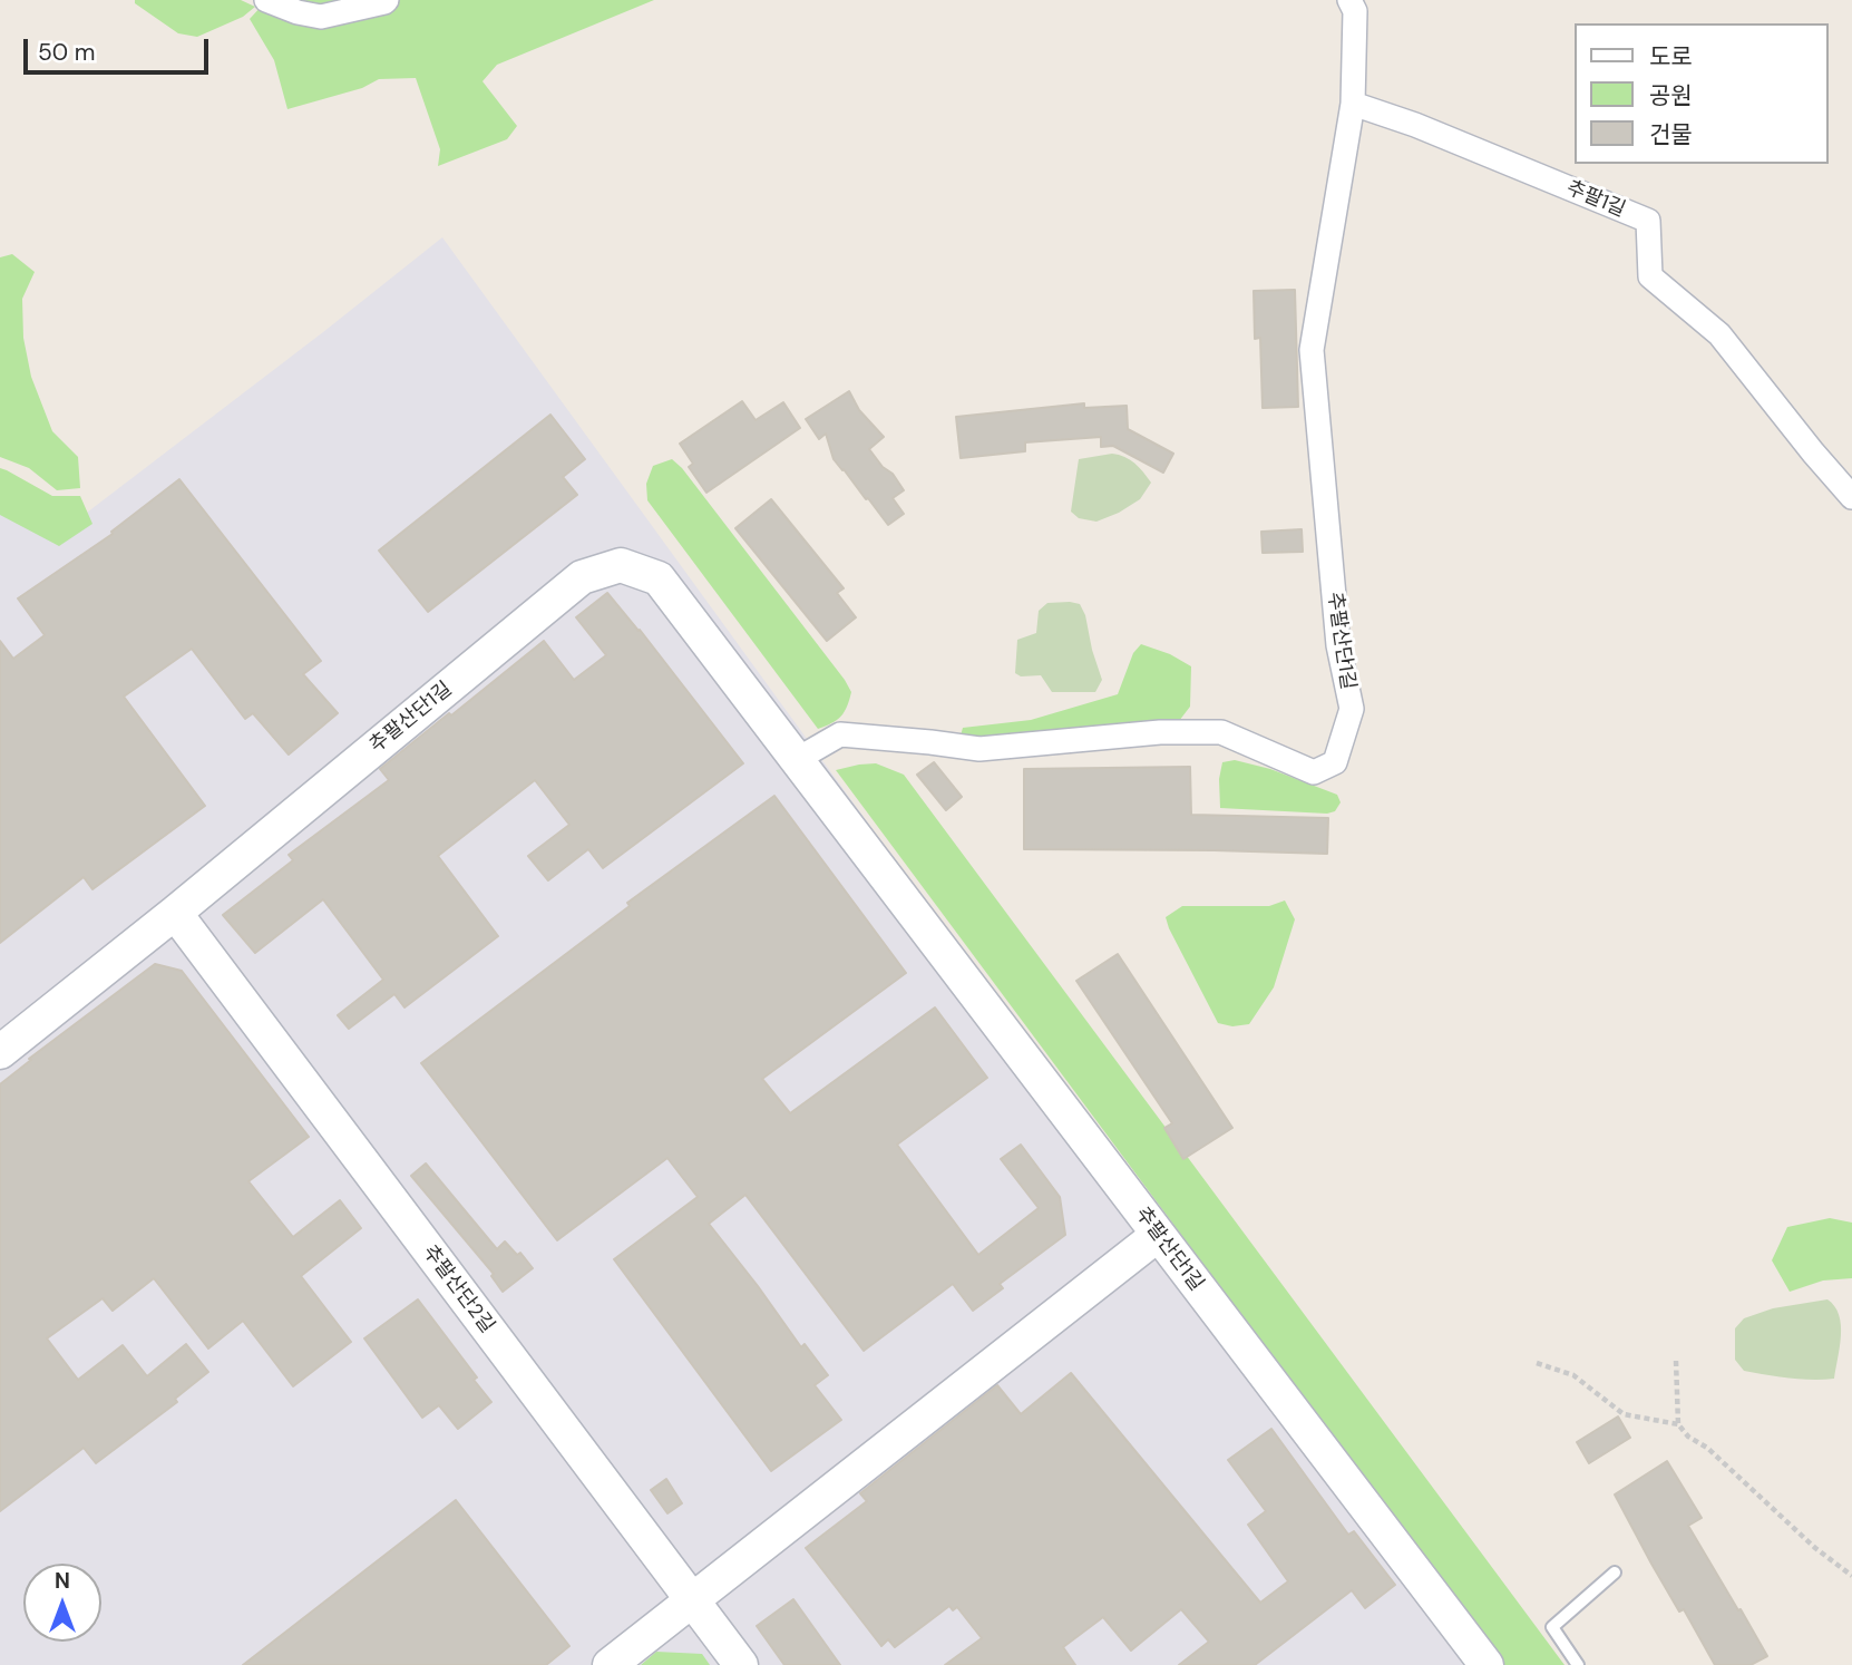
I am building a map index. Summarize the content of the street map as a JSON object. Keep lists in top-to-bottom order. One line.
{"streets":{"street":["추팔1길","추팔산단1길","추팔산단2길"]},"crossings":[["추팔1길","추팔산단1길"],["추팔산단1길","추팔산단2길"]],"legend":["도로","공원","건물"],"scale_bar":"50 m","north":"top"}
